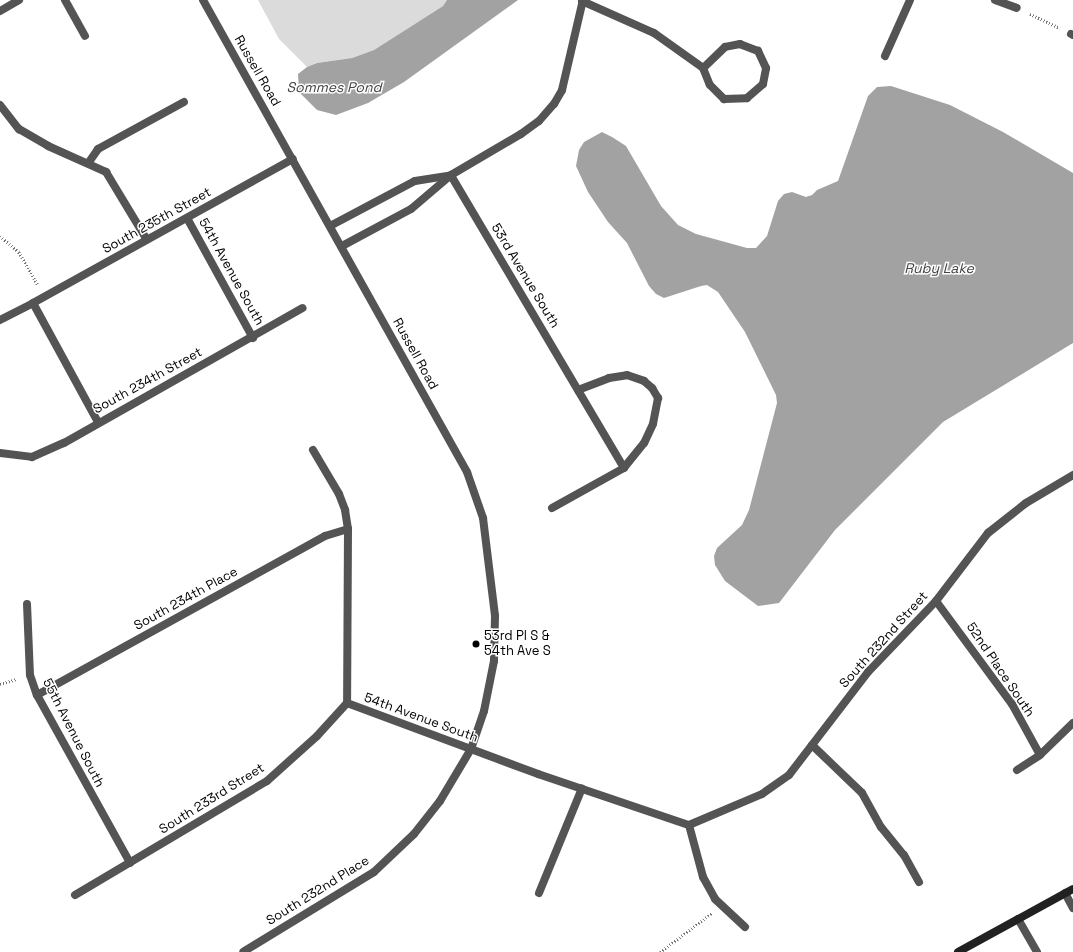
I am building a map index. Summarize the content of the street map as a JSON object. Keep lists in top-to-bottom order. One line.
{"streets":{"street":["Russell Road","South 235th Street","54th Avenue South","53rd Avenue South","South 234th Street","South 234th Place","South 232nd Street","52nd Place South","55th Avenue South","South 233rd Street","South 232nd Place"]},"crossings":[["Russell Road","South 235th Street"],["Russell Road","54th Avenue South"],["Russell Road","South 232nd Place"],["South 235th Street","54th Avenue South"],["54th Avenue South","South 234th Street"],["54th Avenue South","South 234th Place"],["54th Avenue South","South 232nd Street"],["54th Avenue South","South 233rd Street"],["54th Avenue South","South 232nd Place"],["South 234th Place","55th Avenue South"],["South 232nd Street","52nd Place South"],["55th Avenue South","South 233rd Street"]],"water":["Sommes Pond","Ruby Lake"],"places":["53rd Pl S & 54th Ave S"]}
